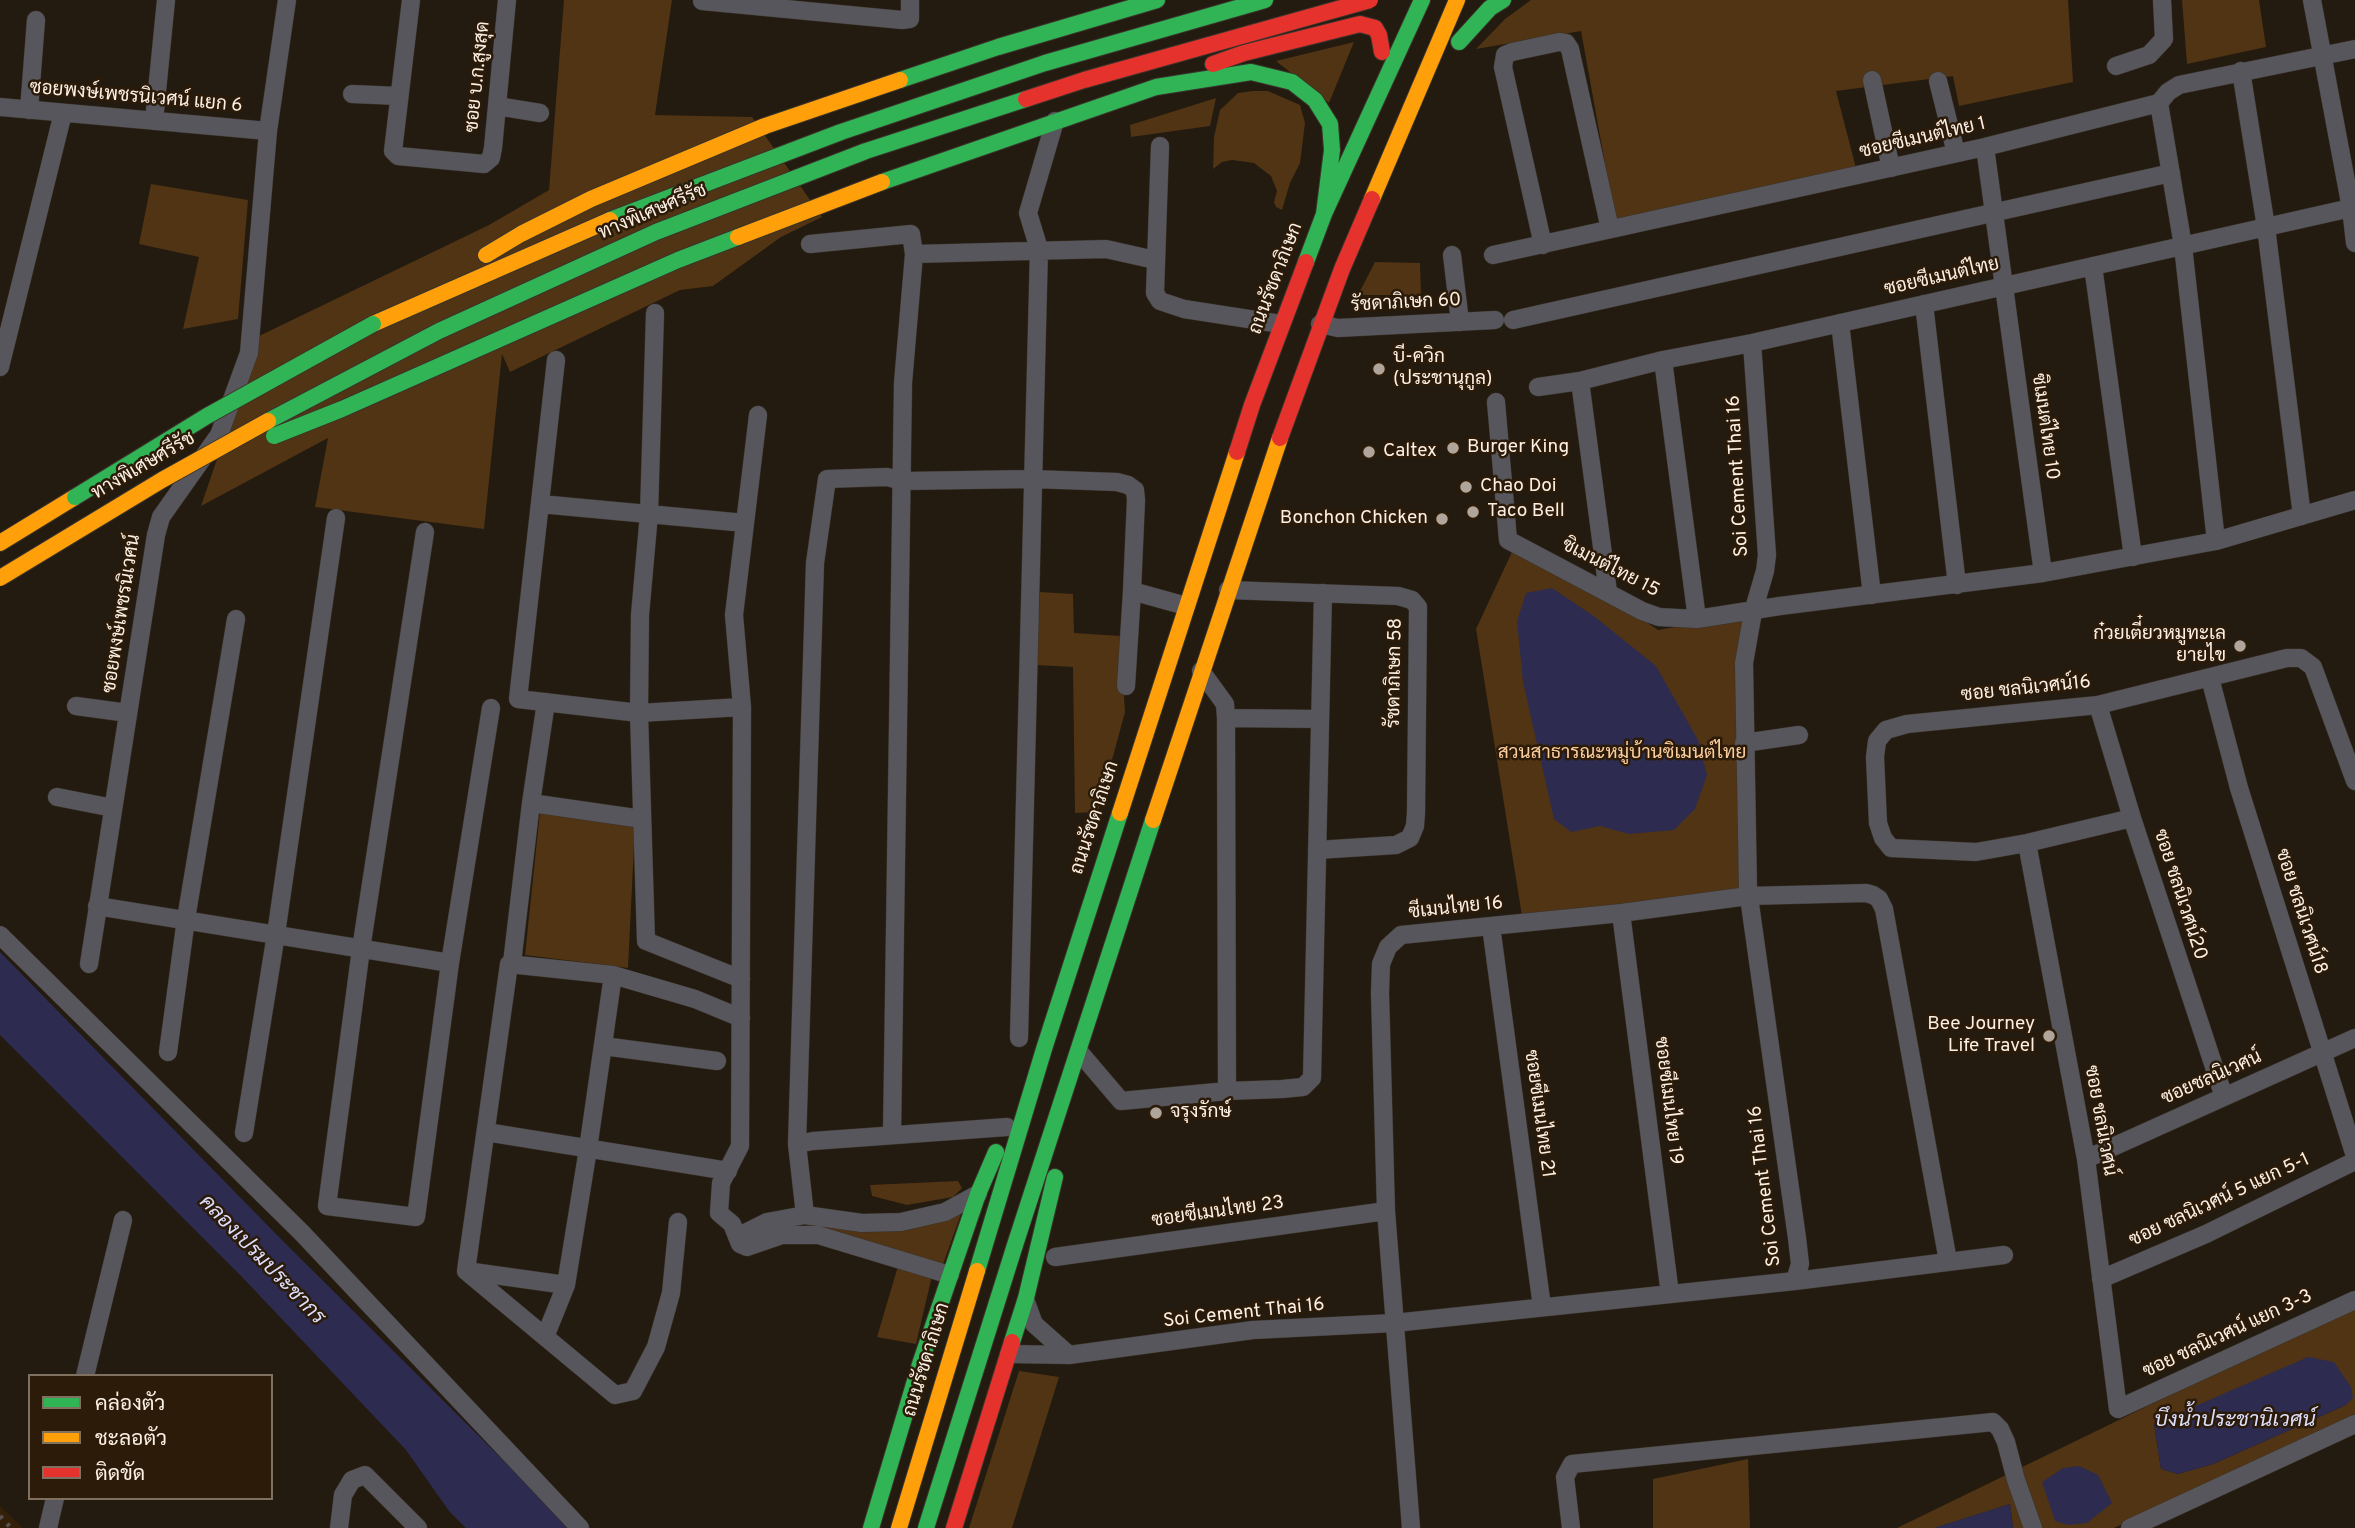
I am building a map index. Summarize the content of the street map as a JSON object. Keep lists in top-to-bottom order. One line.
{"streets":{"main road":["ทางพิเศษศรีรัช","ถนนรัชดาภิเษก"],"street":["ซอย บ.ก.สูงสุด","ซอยพงษ์เพชรนิเวศน์ แยก 6","ซอยซีเมนต์ไทย 1","ซอยซีเมนต์ไทย","รัชดาภิเษก 60","ซิเมนต์ไทย 10","Soi Cement Thai 16","ซิเมนต์ไทย 15","ซอยพงษ์เพชรนิเวศน์","รัชดาภิเษก 58","ซอย ชลนิเวศน์16","ซอย ชลนิเวศน์20","ซีเมนไทย 16","ซอย ชลนิเวศน์18","ซอยชลนิเวศน์","ซอยซีเมนไทย 19","ซอยซีเมนไทย 21","ซอย ชลนิเวศน์","ซอย ชลนิเวศน์ 5 แยก 5-1","ซอยซีเมนไทย 23","ซอย ชลนิเวศน์ แยก 3-3"]},"crossings":[["ซอยพงษ์เพชรนิเวศน์ แยก 6","ซอยพงษ์เพชรนิเวศน์"],["ซอยซีเมนต์ไทย 1","ซิเมนต์ไทย 10"],["ซอยซีเมนต์ไทย","ซิเมนต์ไทย 10"],["ซอยซีเมนต์ไทย","Soi Cement Thai 16"],["รัชดาภิเษก 60","ซิเมนต์ไทย 10"],["ซิเมนต์ไทย 10","ซิเมนต์ไทย 15"],["Soi Cement Thai 16","ซิเมนต์ไทย 15"],["Soi Cement Thai 16","ซีเมนไทย 16"],["Soi Cement Thai 16","ซอยซีเมนไทย 19"],["Soi Cement Thai 16","ซอยซีเมนไทย 21"],["ซอย ชลนิเวศน์16","ซอย ชลนิเวศน์20"],["ซอย ชลนิเวศน์16","ซอย ชลนิเวศน์18"],["ซอย ชลนิเวศน์16","ซอย ชลนิเวศน์"],["ซอย ชลนิเวศน์20","ซอยชลนิเวศน์"],["ซีเมนไทย 16","ซอยซีเมนไทย 19"],["ซีเมนไทย 16","ซอยซีเมนไทย 21"],["ซีเมนไทย 16","ซอยซีเมนไทย 23"],["ซอย ชลนิเวศน์18","ซอยชลนิเวศน์"],["ซอย ชลนิเวศน์18","ซอย ชลนิเวศน์ 5 แยก 5-1"],["ซอยชลนิเวศน์","ซอย ชลนิเวศน์"],["ซอย ชลนิเวศน์","ซอย ชลนิเวศน์ 5 แยก 5-1"],["ซอย ชลนิเวศน์","ซอย ชลนิเวศน์ แยก 3-3"]],"water":["คลองเปรมประชากร","บึงน้ำประชานิเวศน์"],"parks":["สวนสาธารณะหมู่บ้านซิเมนต์ไทย"],"places":["บี-ควิก (ประชานุกูล)","Burger King","Caltex","Chao Doi","Taco Bell","Bonchon Chicken","ก๋วยเตี๋ยวหมูทะเล ยายไข","Bee Journey Life Travel","จรุงรักษ์"],"legend":["คล่องตัว","ชะลอตัว","ติดขัด"]}
